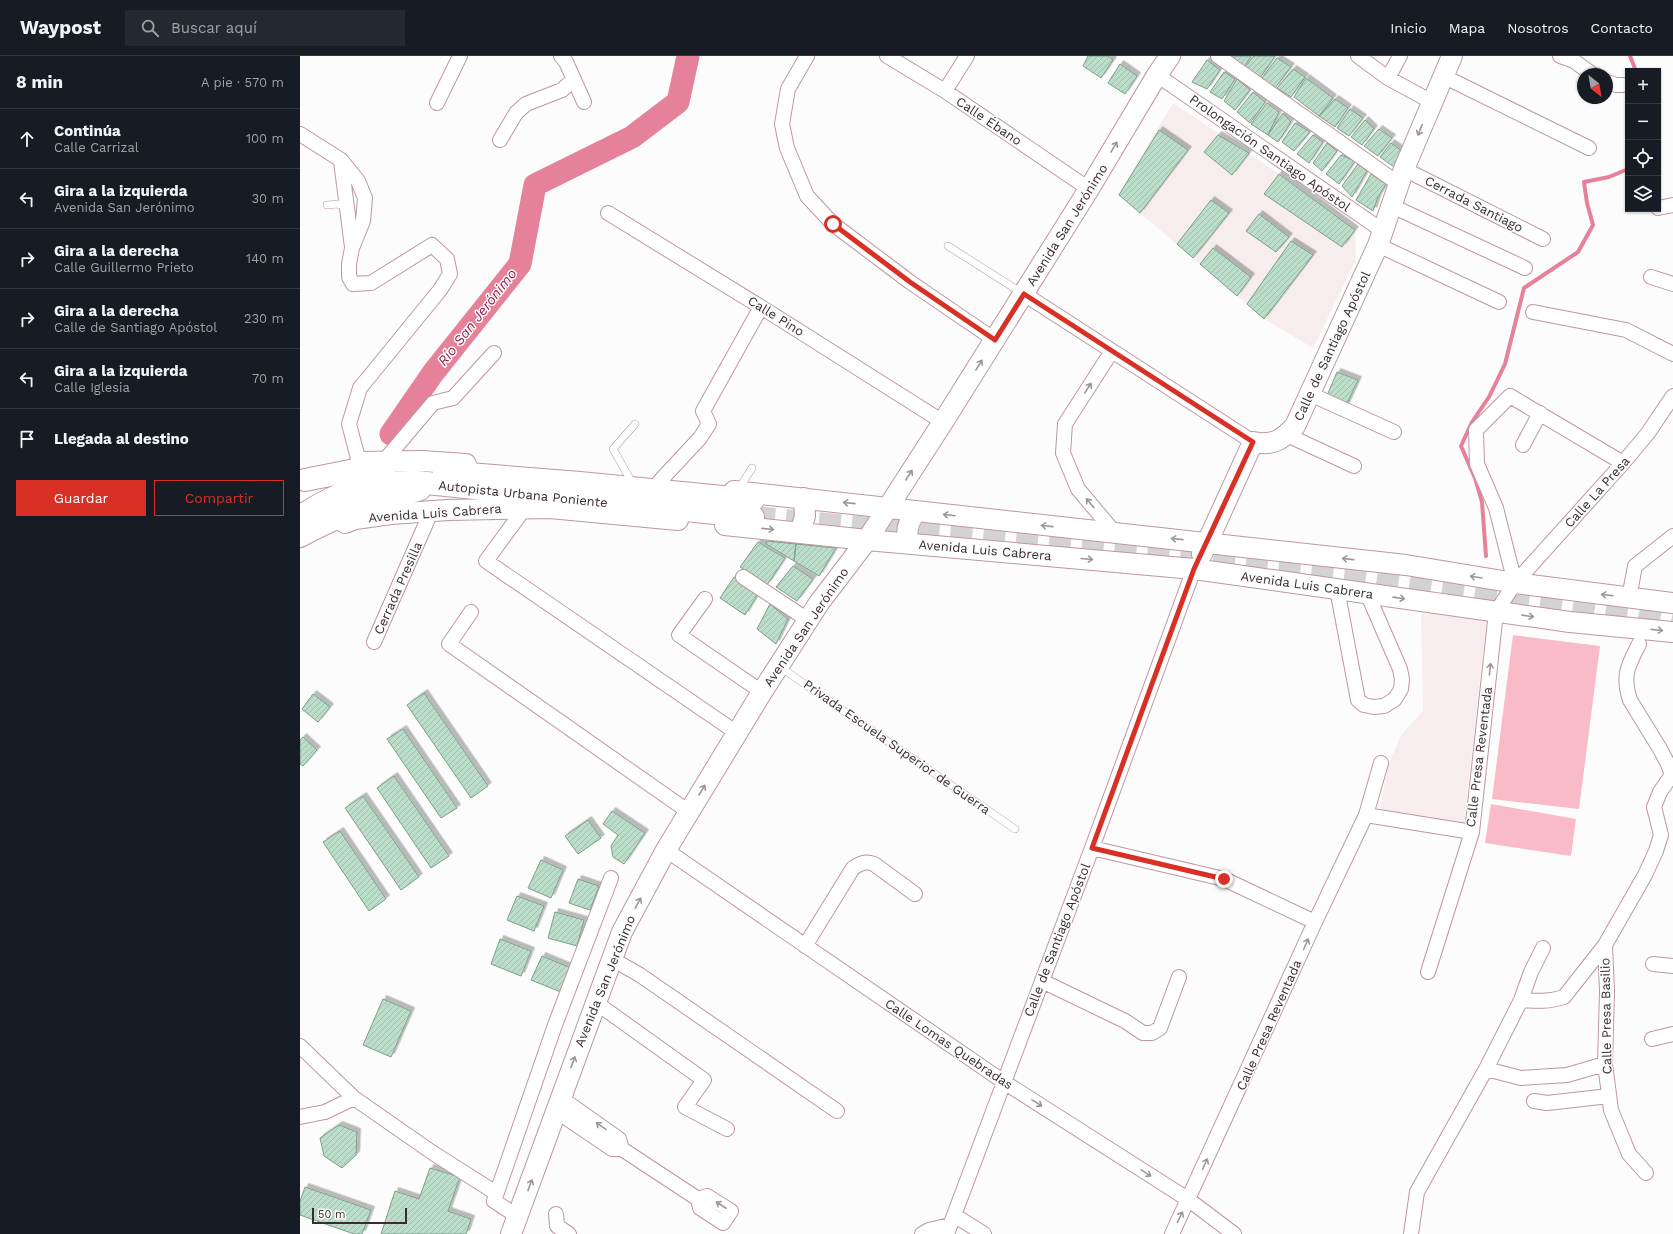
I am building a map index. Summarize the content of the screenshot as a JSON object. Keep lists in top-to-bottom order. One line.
{"streets":{"highway":["Autopista Urbana Poniente"],"main road":["Avenida San Jerónimo","Calle de Santiago Apóstol","Avenida Luis Cabrera"],"street":["Calle Ébano","Prolongación Santiago Apóstol","Cerrada Santiago","Calle Pino","Calle La Presa","Cerrada Presilla","Calle Presa Reventada","Calle Presa Basilio","Calle Lomas Quebradas"],"lane":["Privada Escuela Superior de Guerra"]},"crossings":[["Calle Ébano","Avenida San Jerónimo"],["Prolongación Santiago Apóstol","Avenida San Jerónimo"],["Prolongación Santiago Apóstol","Calle de Santiago Apóstol"],["Cerrada Santiago","Calle de Santiago Apóstol"],["Avenida San Jerónimo","Calle Pino"],["Avenida San Jerónimo","Avenida Luis Cabrera"],["Avenida San Jerónimo","Privada Escuela Superior de Guerra"],["Avenida San Jerónimo","Calle Lomas Quebradas"],["Calle de Santiago Apóstol","Avenida Luis Cabrera"],["Calle de Santiago Apóstol","Calle Lomas Quebradas"],["Calle La Presa","Calle Presa Reventada"],["Avenida Luis Cabrera","Cerrada Presilla"],["Avenida Luis Cabrera","Calle Presa Reventada"],["Calle Presa Reventada","Calle Lomas Quebradas"]],"one_way":["Avenida San Jerónimo","Calle Presa Reventada"],"water":["Río San Jerónimo"],"scale_bar":"50 m","north":"bottom right","page":{"header":"Waypost","search":"Buscar aquí","nav":["Inicio","Mapa","Nosotros","Contacto"],"heading":["8 min","A pie · 570 m"],"map_buttons":["+","−"],"list":[["Continúa","Calle Carrizal","100 m"],["Gira a la izquierda","Avenida San Jerónimo","30 m"],["Gira a la derecha","Calle Guillermo Prieto","140 m"],["Gira a la derecha","Calle de Santiago Apóstol","230 m"],["Gira a la izquierda","Calle Iglesia","70 m"],"Llegada al destino"],"buttons":["Guardar","Compartir"],"scale":"50 m"}}
